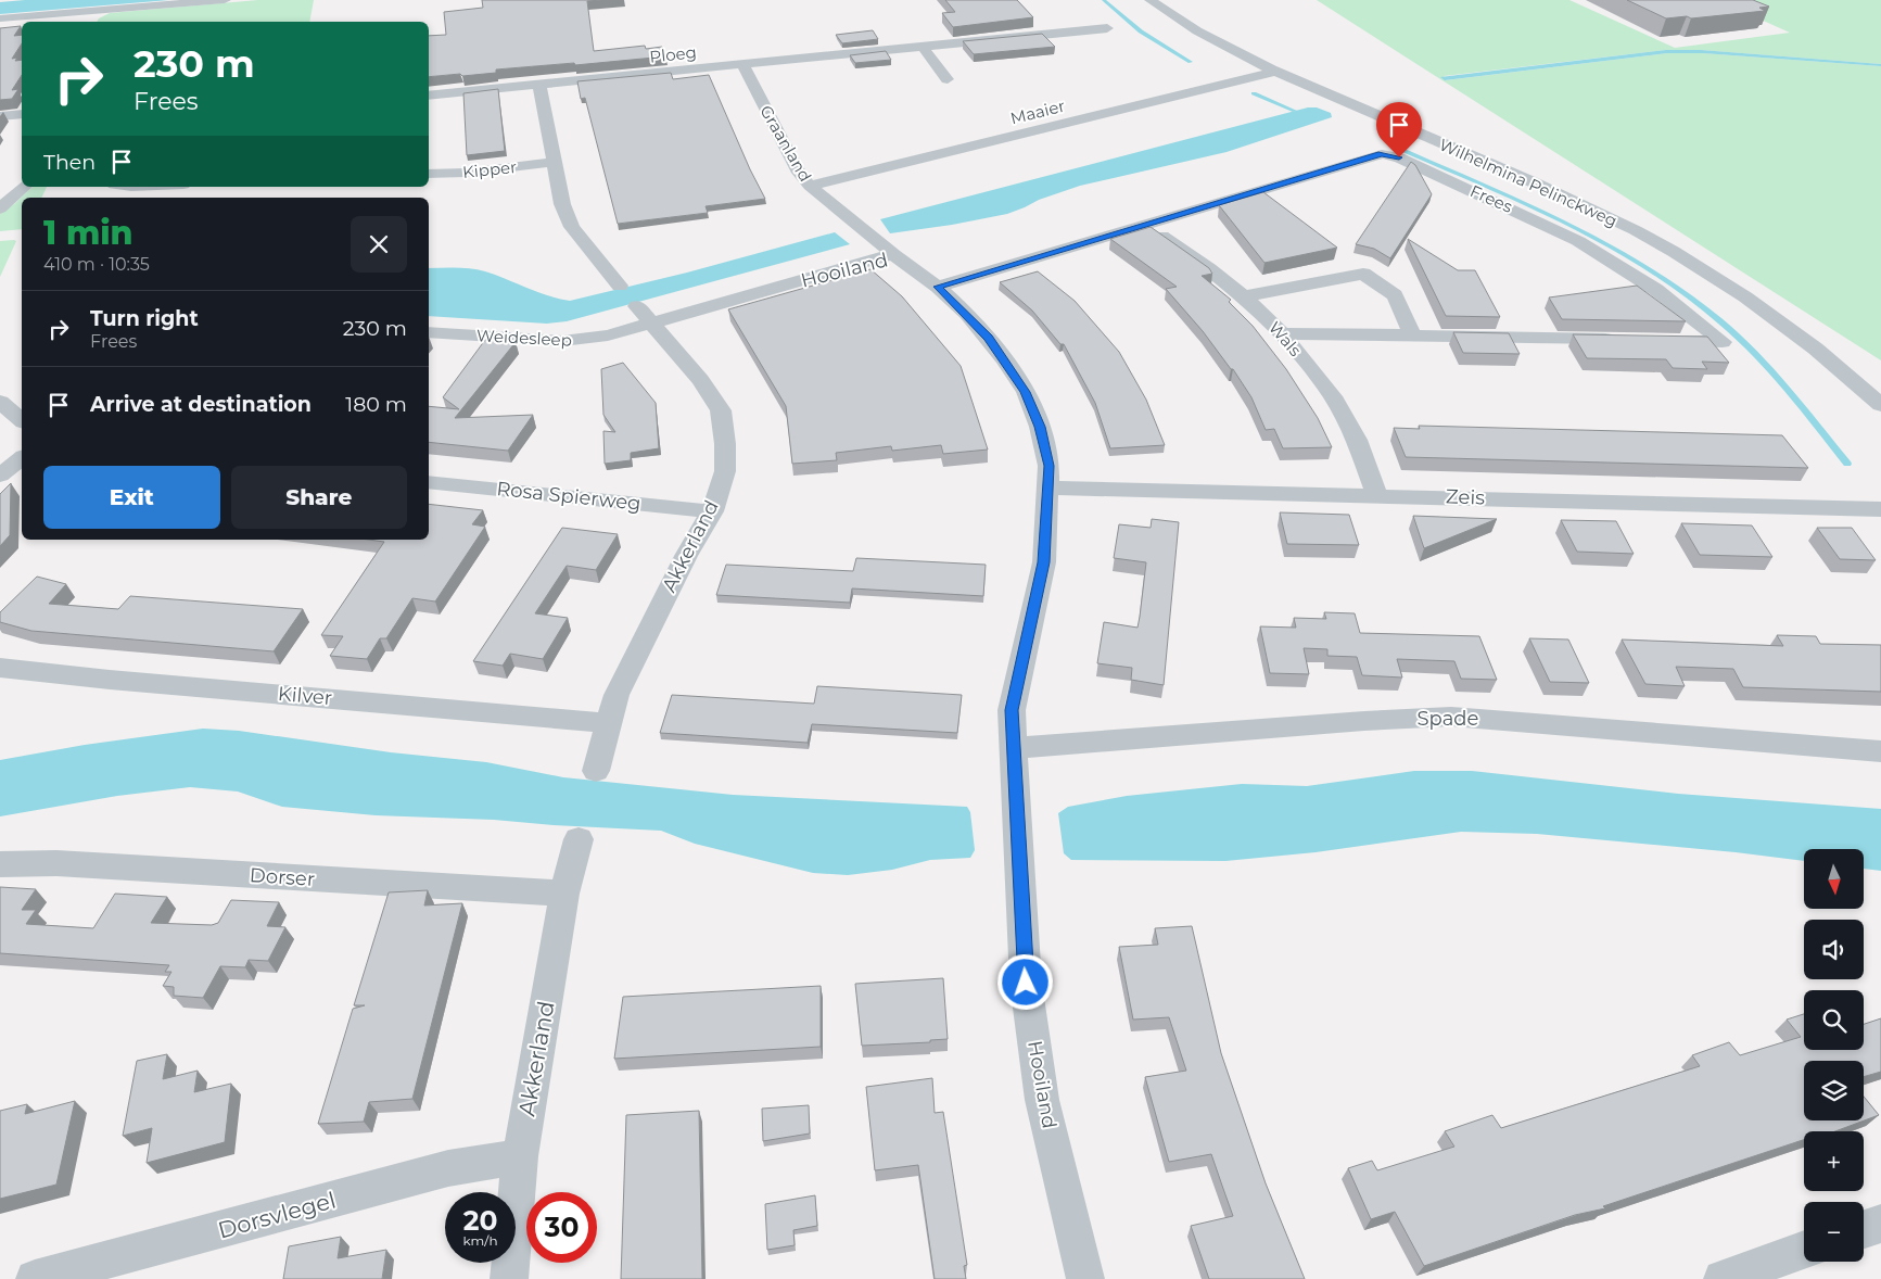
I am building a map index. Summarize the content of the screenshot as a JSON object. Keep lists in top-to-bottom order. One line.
{"streets":{"street":["Ploeg","Maaier","Graanland","Kipper","Wilhelmina Pelinckweg","Frees","Hooiland","Weidesleep","Wals","Rosa Spierweg","Zeis","Akkerland","Kilver","Spade","Dorser","Dorsvlegel"]},"crossings":[["Ploeg","Graanland"],["Maaier","Graanland"],["Maaier","Wilhelmina Pelinckweg"],["Graanland","Hooiland"],["Frees","Hooiland"],["Frees","Wals"],["Hooiland","Weidesleep"],["Hooiland","Zeis"],["Hooiland","Akkerland"],["Hooiland","Spade"],["Weidesleep","Akkerland"],["Wals","Zeis"],["Rosa Spierweg","Akkerland"],["Akkerland","Kilver"],["Akkerland","Dorser"],["Akkerland","Dorsvlegel"]],"north":"bottom","page":{"turn":["230 m","Frees"],"then":"Then","heading":["1 min","410 m · 10:35"],"list":[{"name":"Turn right","note":"Frees","value":"230 m"},{"name":"Arrive at destination","value":"180 m"}],"buttons":["Exit","Share"],"map_buttons":["+","−"],"speed":"20 km/h","limit":"30"}}
